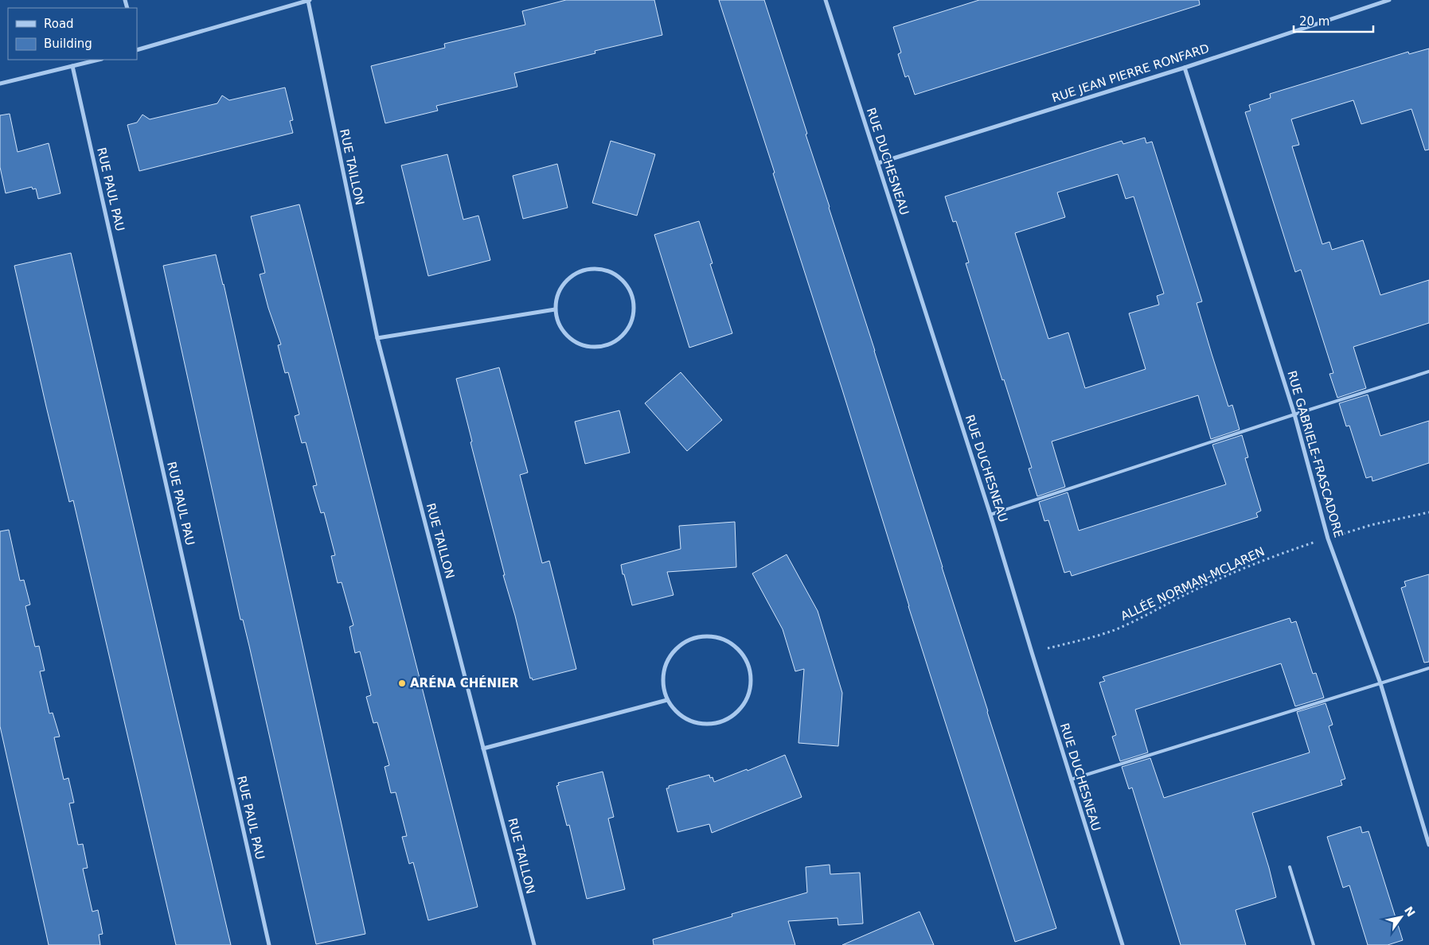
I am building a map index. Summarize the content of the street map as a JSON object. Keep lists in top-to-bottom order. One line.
{"streets":{"street":["RUE JEAN PIERRE RONFARD","RUE DUCHESNEAU","RUE TAILLON","RUE PAUL PAU","RUE GABRIELE-FRASCADORE"],"path":["ALLÉE NORMAN-MCLAREN"]},"crossings":[["RUE JEAN PIERRE RONFARD","RUE DUCHESNEAU"],["RUE JEAN PIERRE RONFARD","RUE GABRIELE-FRASCADORE"],["RUE DUCHESNEAU","ALLÉE NORMAN-MCLAREN"],["RUE GABRIELE-FRASCADORE","ALLÉE NORMAN-MCLAREN"]],"places":["ARÉNA CHÉNIER"],"legend":["Road","Building"],"scale_bar":"20 m","north":"top right"}
